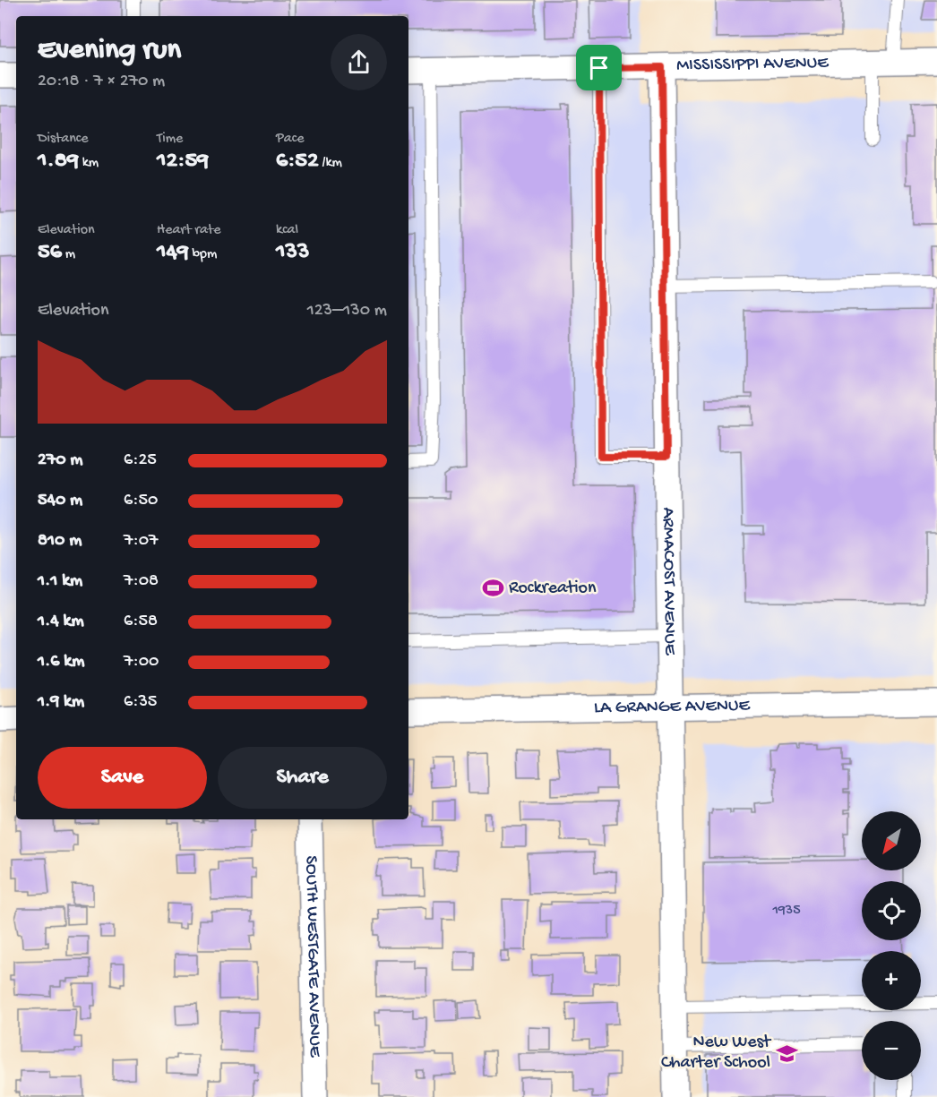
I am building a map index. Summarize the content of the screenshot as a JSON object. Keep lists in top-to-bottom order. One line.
{"streets":{"street":["MISSISSIPPI AVENUE","ARMACOST AVENUE","LA GRANGE AVENUE","SOUTH WESTGATE AVENUE"]},"crossings":[["MISSISSIPPI AVENUE","ARMACOST AVENUE"],["ARMACOST AVENUE","LA GRANGE AVENUE"]],"places":{"sports":["Rockreation"],"school or university":["New West Charter School"]},"house_numbers":["1935"],"north":"bottom left","page":{"heading":["Evening run","20:18 · 7 × 270 m"],"stats":[["Distance","1.89 km"],["Time","12:59"],["Pace","6:52 /km"],["Elevation","56 m"],["Heart rate","149 bpm"],["kcal","133"]],"chart":["Elevation","123–130 m"],"list":[{"name":"270 m","note":"6:25"},{"name":"540 m","note":"6:50"},{"name":"810 m","note":"7:07"},{"name":"1.1 km","note":"7:08"},{"name":"1.4 km","note":"6:58"},{"name":"1.6 km","note":"7:00"},{"name":"1.9 km","note":"6:35"}],"buttons":["Save","Share"],"map_buttons":["+","−"]}}
